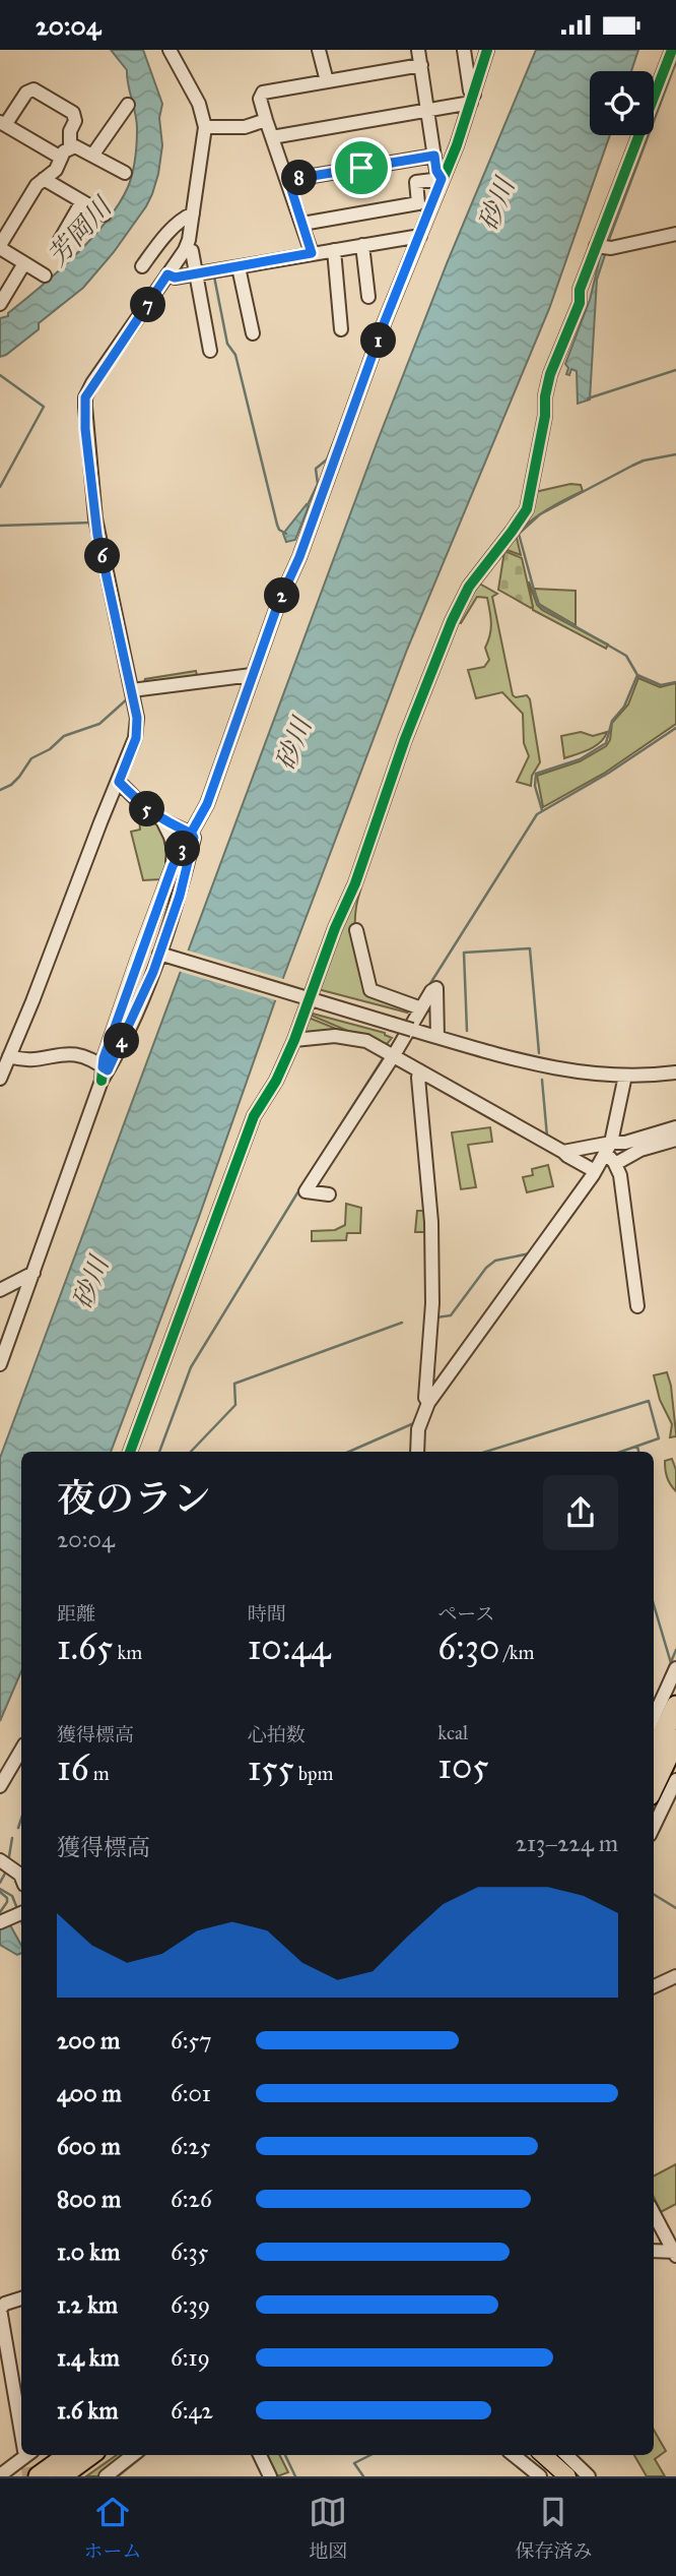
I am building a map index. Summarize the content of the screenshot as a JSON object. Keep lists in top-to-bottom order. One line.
{"water":["砂川","芳岡川"],"page":{"status":"20:04","pins":["8","7","1","6","2","5","3","4"],"heading":["夜のラン","20:04"],"stats":[["距離","1.65 km"],["時間","10:44"],["ペース","6:30 /km"],["獲得標高","16 m"],["心拍数","155 bpm"],["kcal","105"]],"chart":["獲得標高","213–224 m"],"list":[{"name":"200 m","note":"6:57"},{"name":"400 m","note":"6:01"},{"name":"600 m","note":"6:25"},{"name":"800 m","note":"6:26"},{"name":"1.0 km","note":"6:35"},{"name":"1.2 km","note":"6:39"},{"name":"1.4 km","note":"6:19"},{"name":"1.6 km","note":"6:42"}],"tabs":["ホーム","地図","保存済み"]}}
